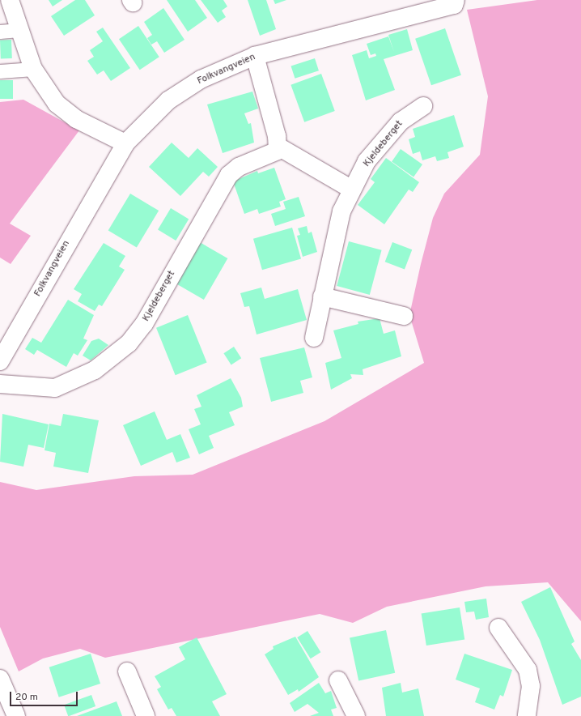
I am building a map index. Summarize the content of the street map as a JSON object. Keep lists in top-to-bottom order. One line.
{"streets":{"street":["Folkvangveien","Kjeldeberget"]},"scale_bar":"20 m"}
